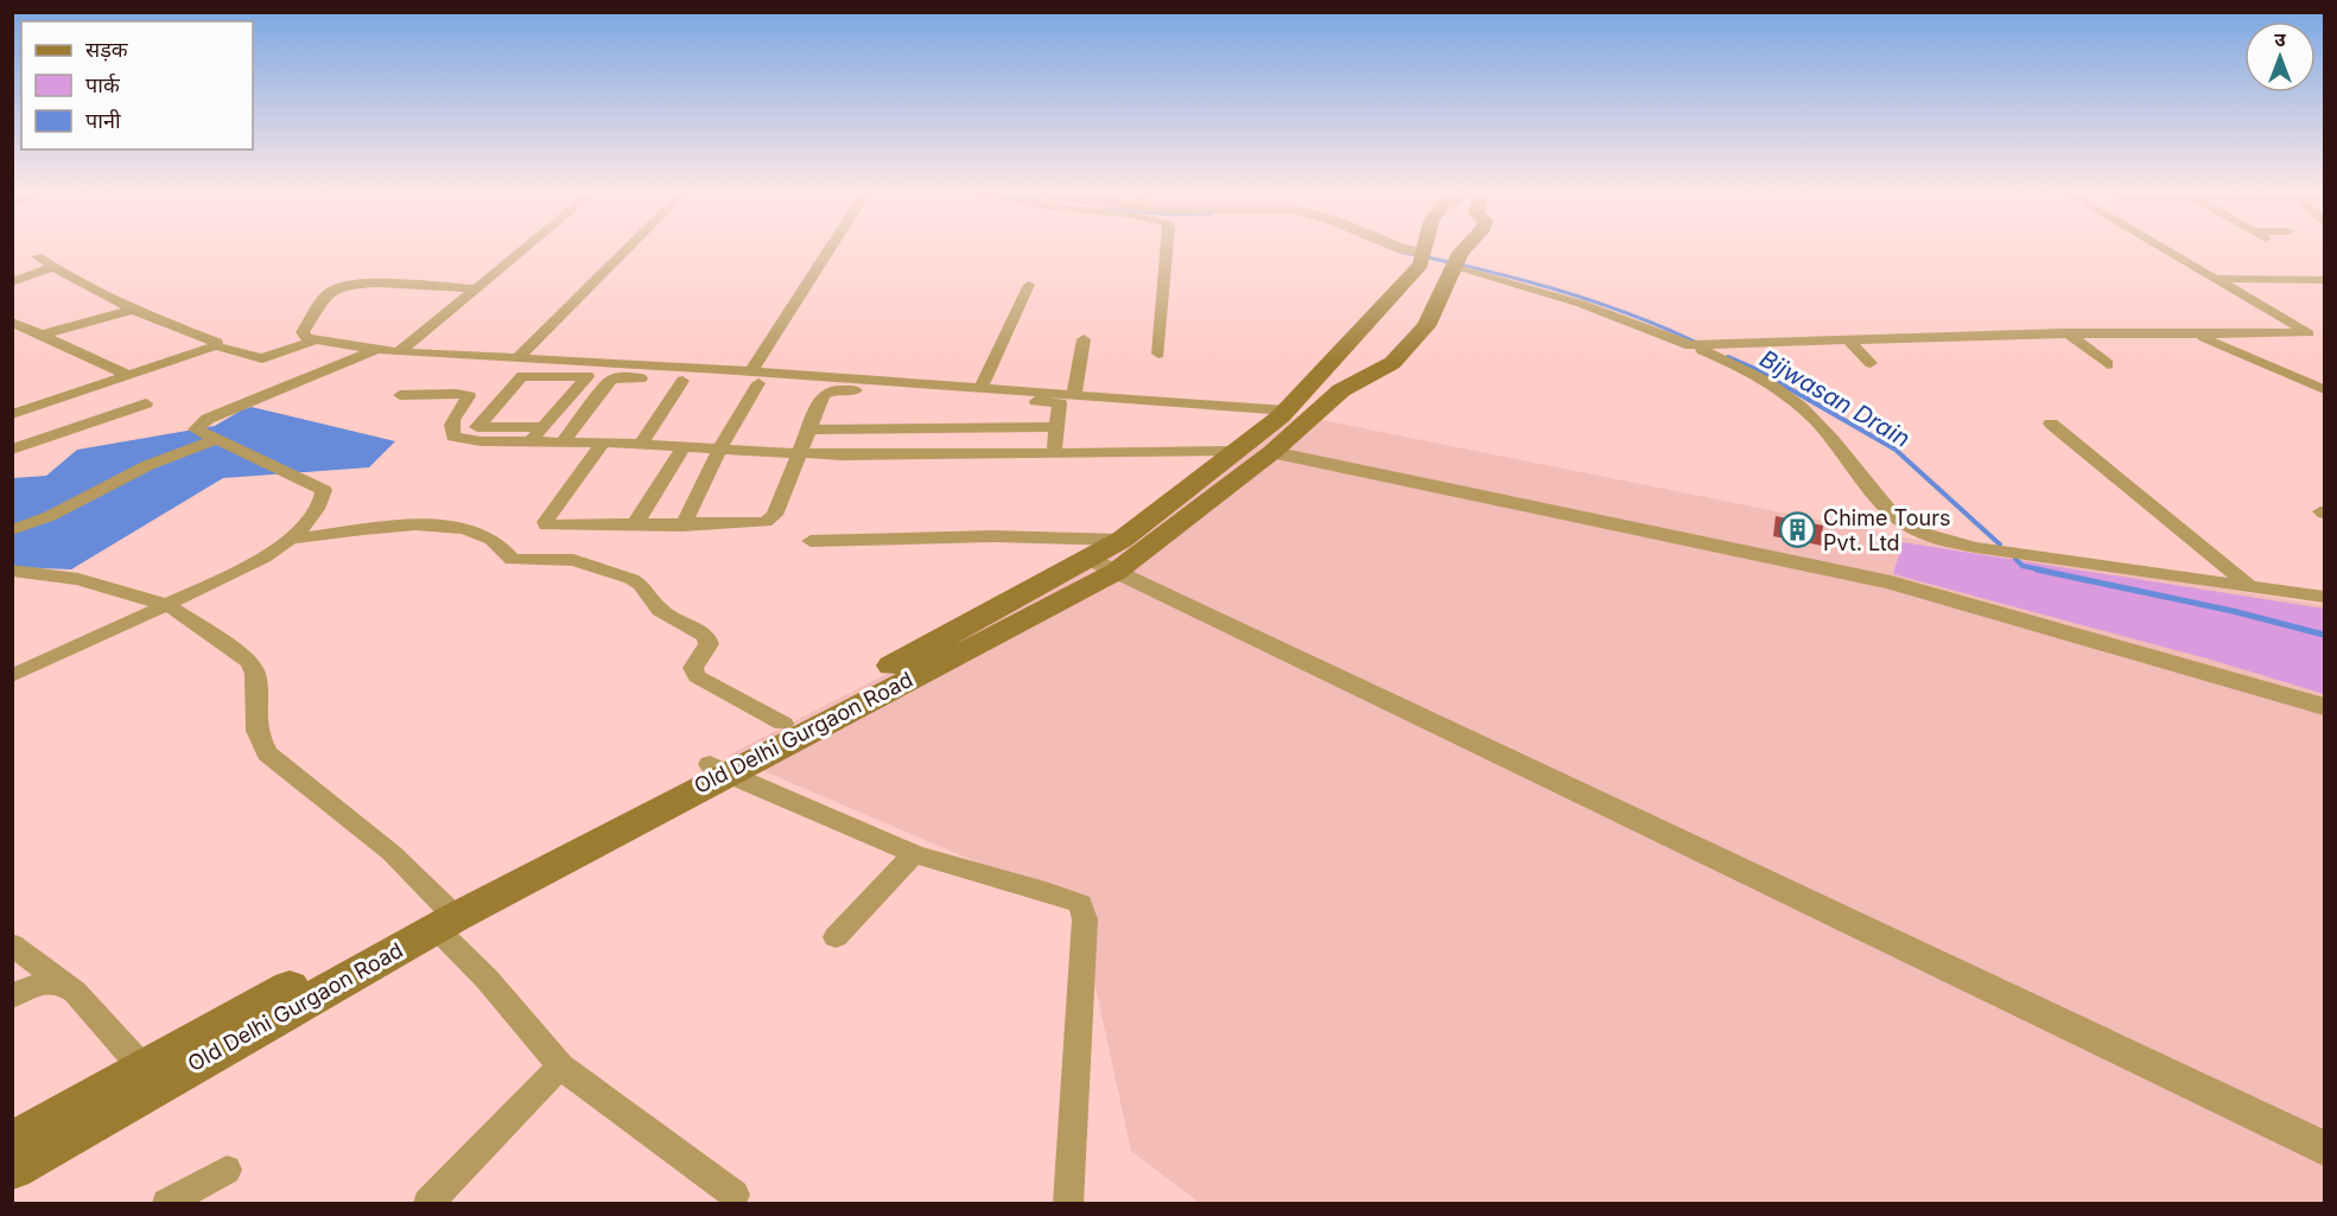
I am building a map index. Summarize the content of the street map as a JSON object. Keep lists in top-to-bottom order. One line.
{"streets":{"main road":["Old Delhi Gurgaon Road"]},"water":["Bijwasan Drain"],"places":{"building":["Chime Tours Pvt. Ltd"]},"legend":["सड़क","पार्क","पानी"],"north":"top"}
